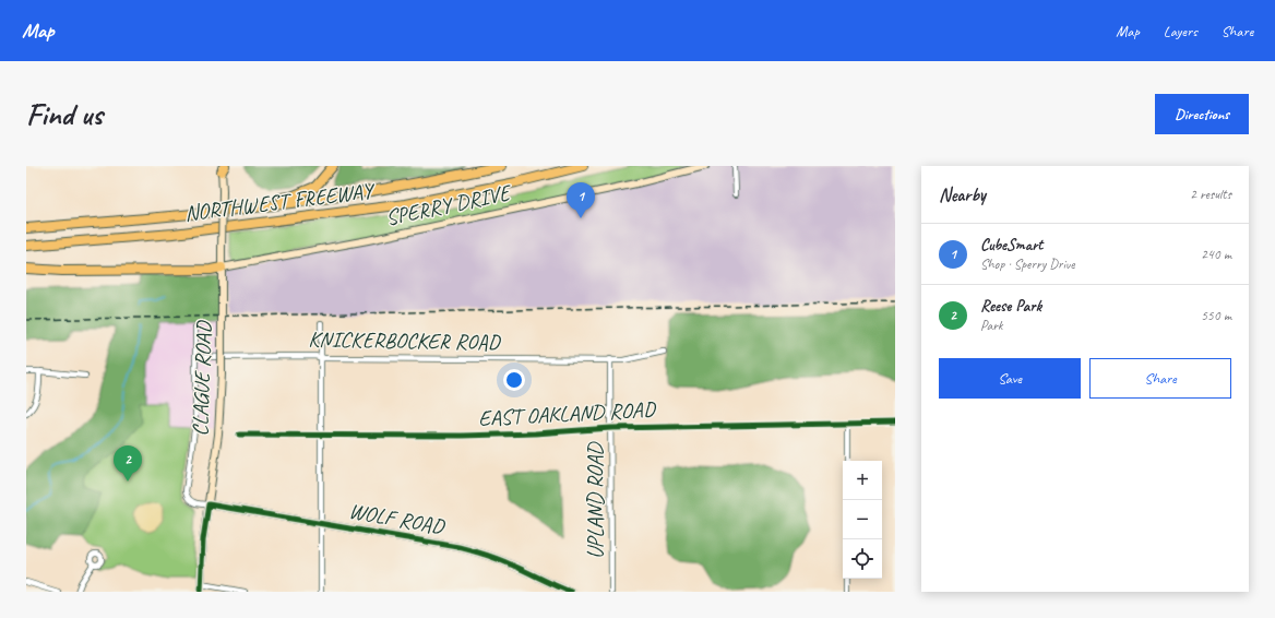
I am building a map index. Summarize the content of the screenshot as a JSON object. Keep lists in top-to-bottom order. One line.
{"streets":{"highway":["NORTHWEST FREEWAY"],"street":["SPERRY DRIVE","KNICKERBOCKER ROAD","CLAGUE ROAD","EAST OAKLAND ROAD","UPLAND ROAD","WOLF ROAD"]},"crossings":[["SPERRY DRIVE","CLAGUE ROAD"],["KNICKERBOCKER ROAD","UPLAND ROAD"],["CLAGUE ROAD","WOLF ROAD"],["EAST OAKLAND ROAD","UPLAND ROAD"]],"page":{"header":"Map","nav":["Map","Layers","Share"],"buttons":["Directions",["Save","Share"]],"title":"Find us","heading":["Nearby","2 results"],"pins":["1","2"],"list":[{"mark":"1","name":"CubeSmart","note":"Shop · Sperry Drive","value":"240 m"},{"mark":"2","name":"Reese Park","note":"Park","value":"550 m"}],"map_buttons":["+","−"]}}
